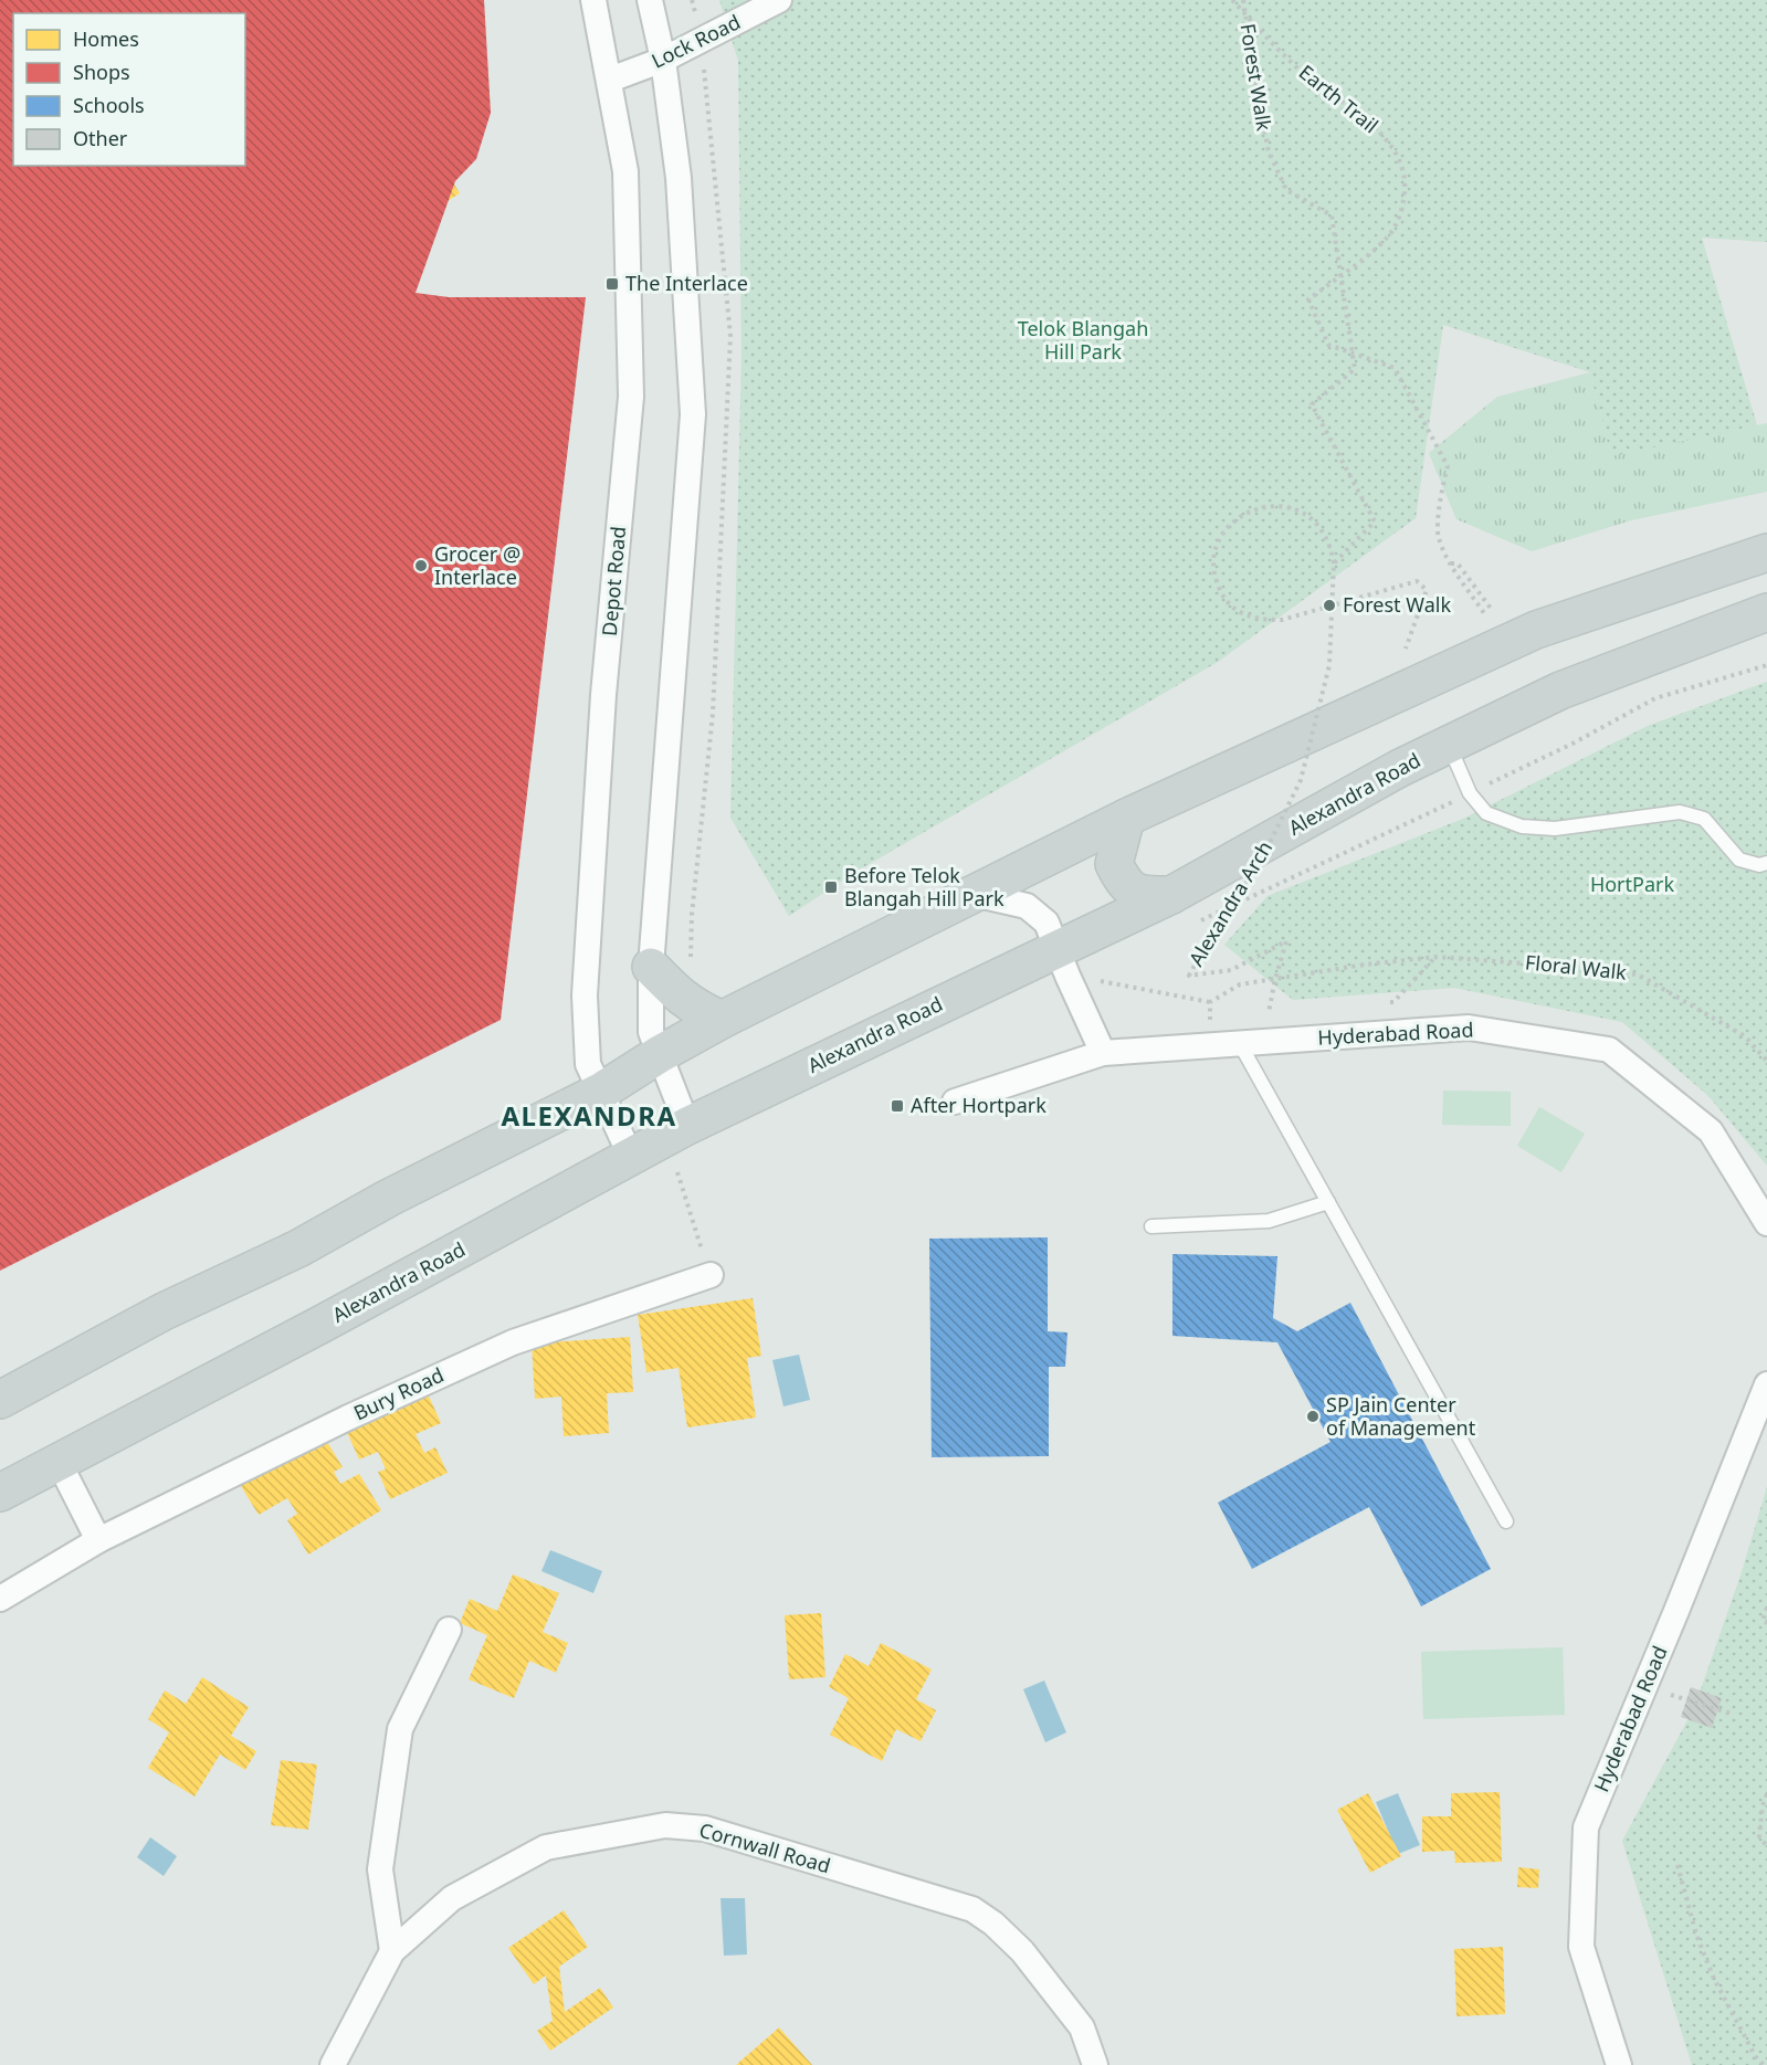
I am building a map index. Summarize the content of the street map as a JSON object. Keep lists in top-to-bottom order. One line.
{"streets":{"main road":["Alexandra Road"],"street":["Lock Road","Depot Road","Hyderabad Road","Bury Road","Cornwall Road"],"path":["Forest Walk","Earth Trail","Alexandra Arch","Floral Walk"]},"crossings":[["Lock Road","Depot Road"],["Forest Walk","Alexandra Arch"],["Depot Road","Alexandra Road"]],"districts":["ALEXANDRA"],"parks":["Telok Blangah Hill Park","HortPark"],"places":{"transit":["The Interlace","Before Telok Blangah Hill Park","After Hortpark"],"other":["Grocer @ Interlace","Forest Walk","SP Jain Center of Management"]},"legend":["Homes","Shops","Schools","Other"]}
